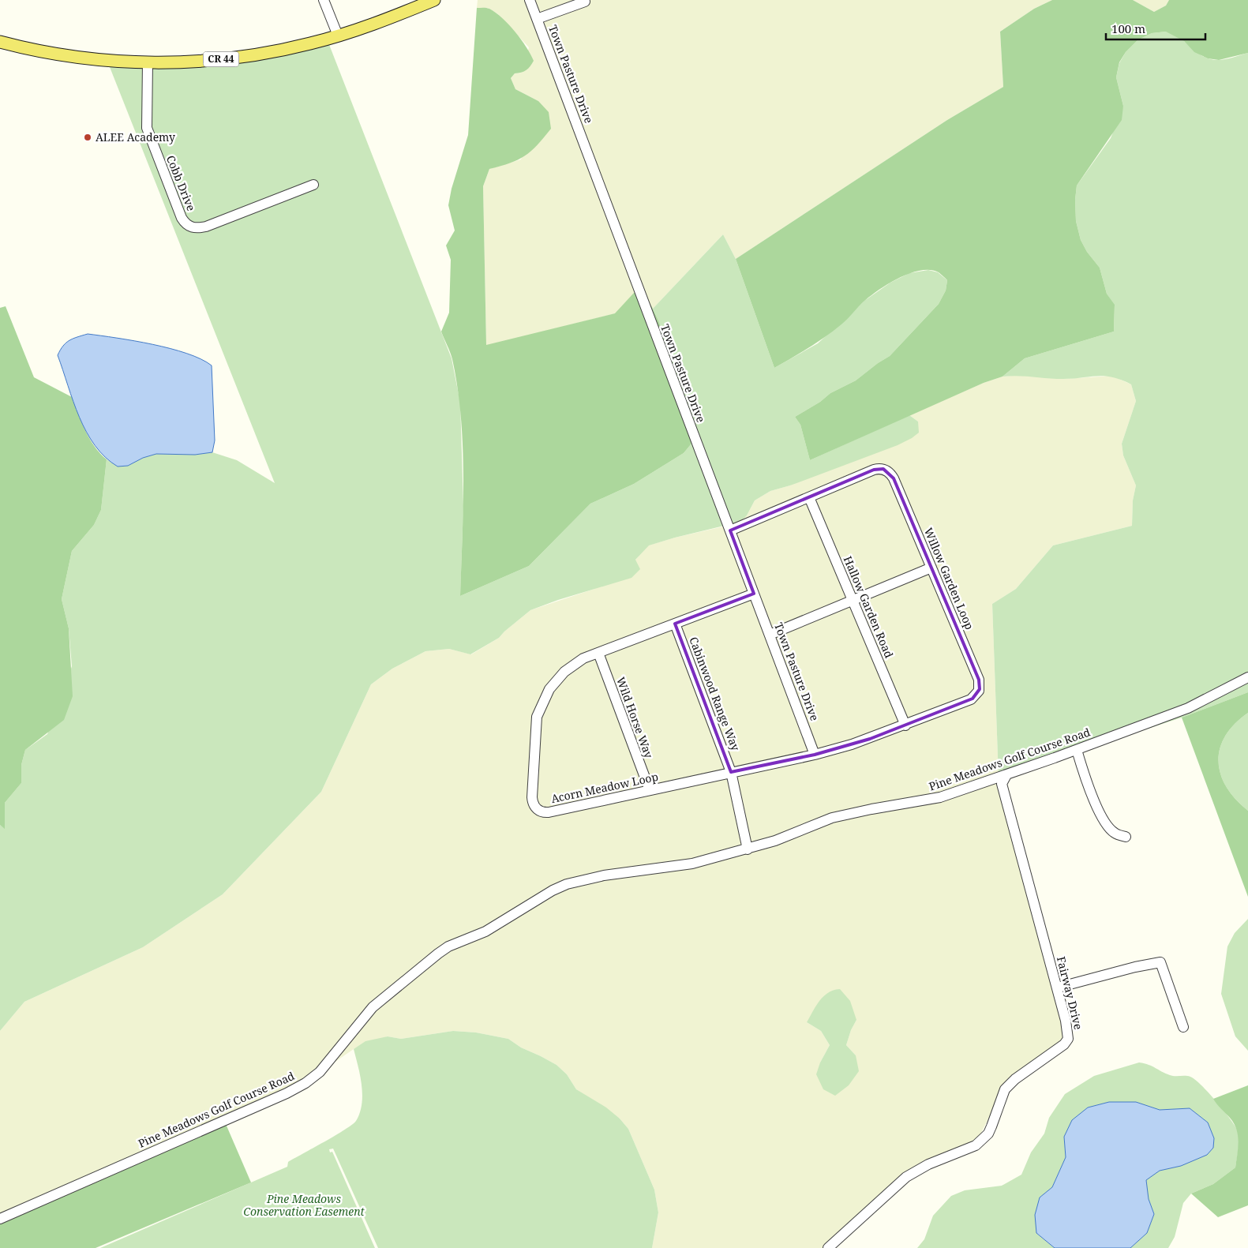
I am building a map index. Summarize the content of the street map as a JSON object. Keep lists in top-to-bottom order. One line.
{"streets":{"main road":["CR 44"],"street":["Town Pasture Drive","Cobb Drive","Willow Garden Loop","Hallow Garden Road","Cabinwood Range Way","Wild Horse Way","Pine Meadows Golf Course Road","Acorn Meadow Loop","Fairway Drive"]},"crossings":[["CR 44","Cobb Drive"],["Town Pasture Drive","Willow Garden Loop"],["Town Pasture Drive","Acorn Meadow Loop"],["Willow Garden Loop","Hallow Garden Road"],["Willow Garden Loop","Acorn Meadow Loop"],["Cabinwood Range Way","Pine Meadows Golf Course Road"],["Cabinwood Range Way","Acorn Meadow Loop"],["Wild Horse Way","Acorn Meadow Loop"],["Pine Meadows Golf Course Road","Fairway Drive"]],"parks":["Pine Meadows Conservation Easement"],"places":["ALEE Academy"],"scale_bar":"100 m"}
